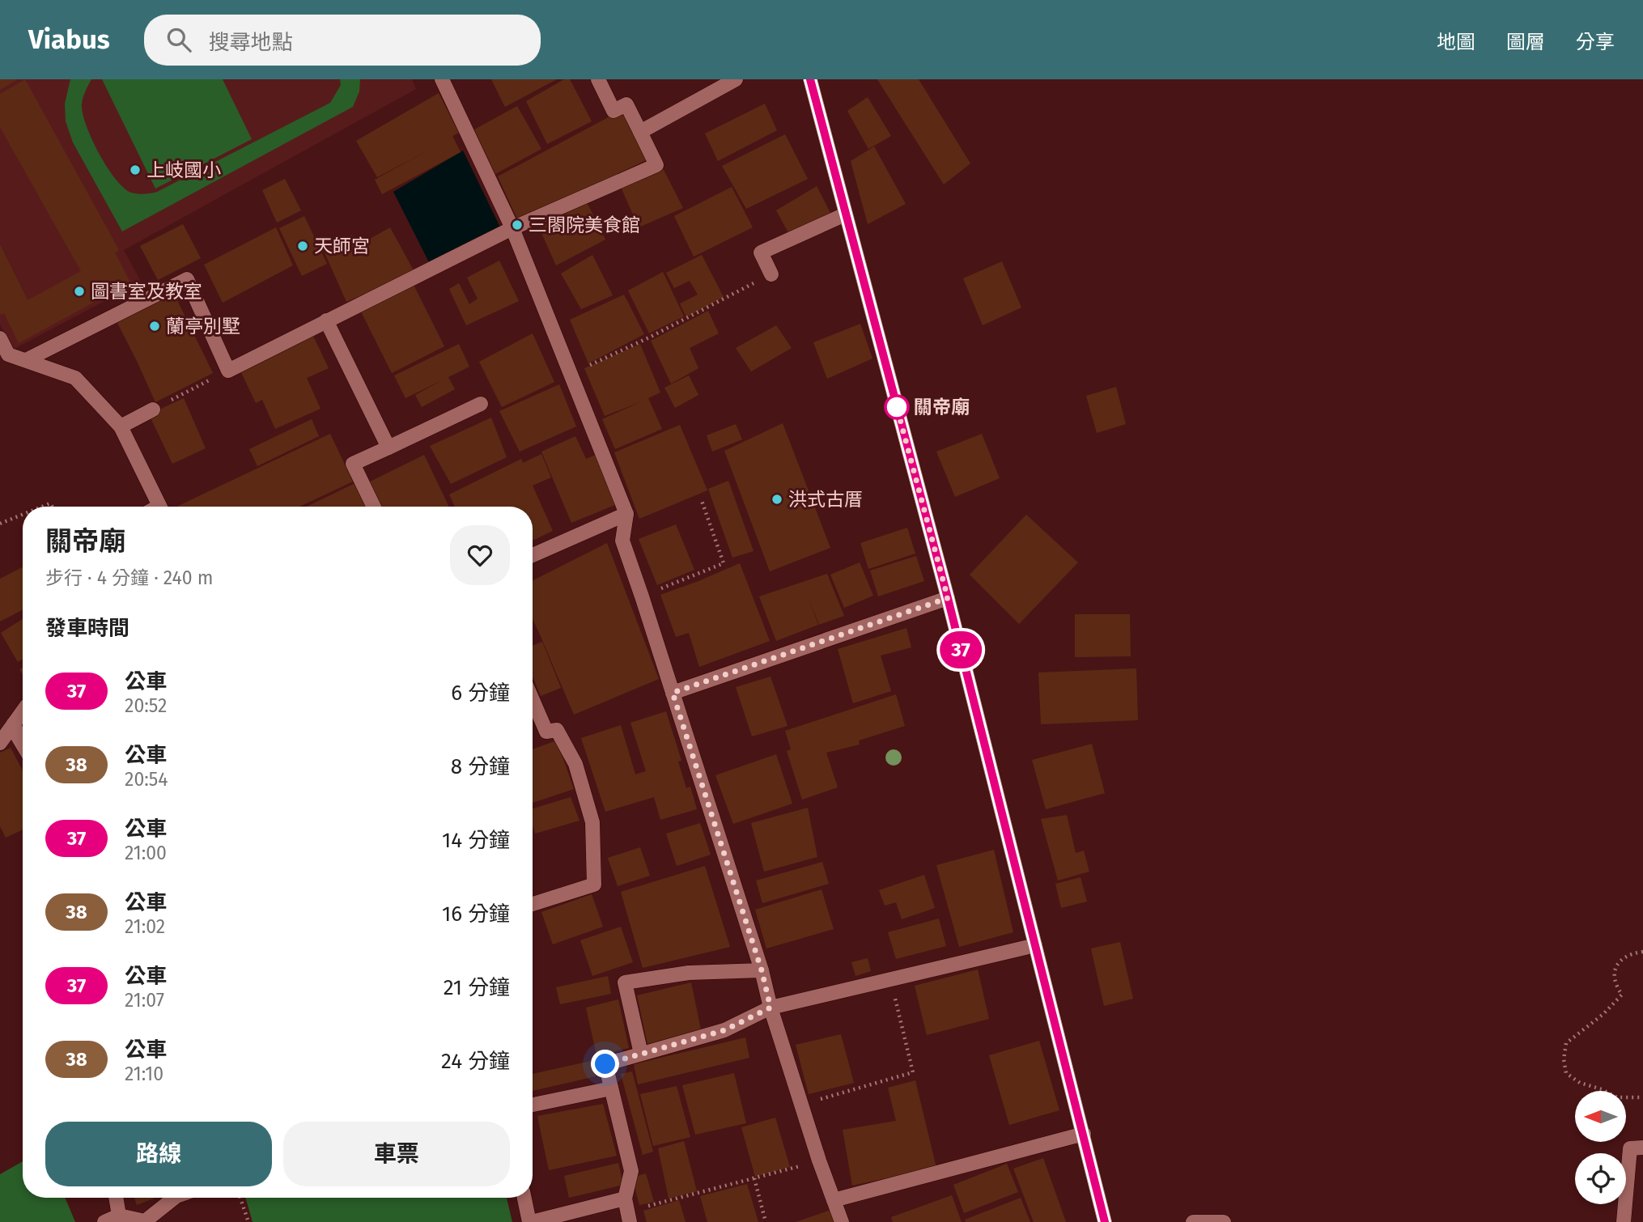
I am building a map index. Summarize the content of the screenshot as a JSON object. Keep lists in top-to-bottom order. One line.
{"places":["上岐國小","三閤院美食館","天師宮","圖書室及教室","蘭亭別墅","關帝廟","洪式古厝"],"lines":["bus line 37"],"north":"left","page":{"header":"Viabus","search":"搜尋地點","nav":["地圖","圖層","分享"],"on_map":"37","heading":[["關帝廟","步行 · 4 分鐘 · 240 m"],"發車時間"],"list":[{"mark":"37","name":"公車","note":"20:52","value":"6 分鐘"},{"mark":"38","name":"公車","note":"20:54","value":"8 分鐘"},{"mark":"37","name":"公車","note":"21:00","value":"14 分鐘"},{"mark":"38","name":"公車","note":"21:02","value":"16 分鐘"},{"mark":"37","name":"公車","note":"21:07","value":"21 分鐘"},{"mark":"38","name":"公車","note":"21:10","value":"24 分鐘"}],"buttons":["路線","車票"]}}
